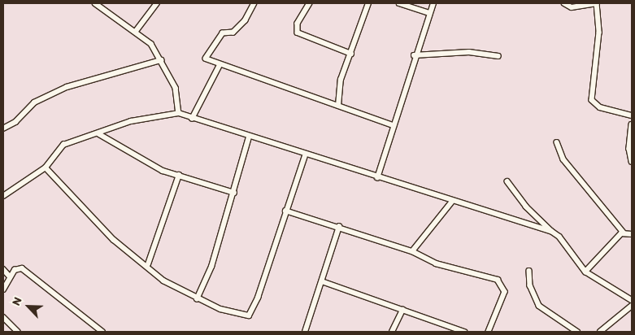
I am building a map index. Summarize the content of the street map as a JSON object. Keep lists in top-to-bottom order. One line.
{"north":"top left"}
